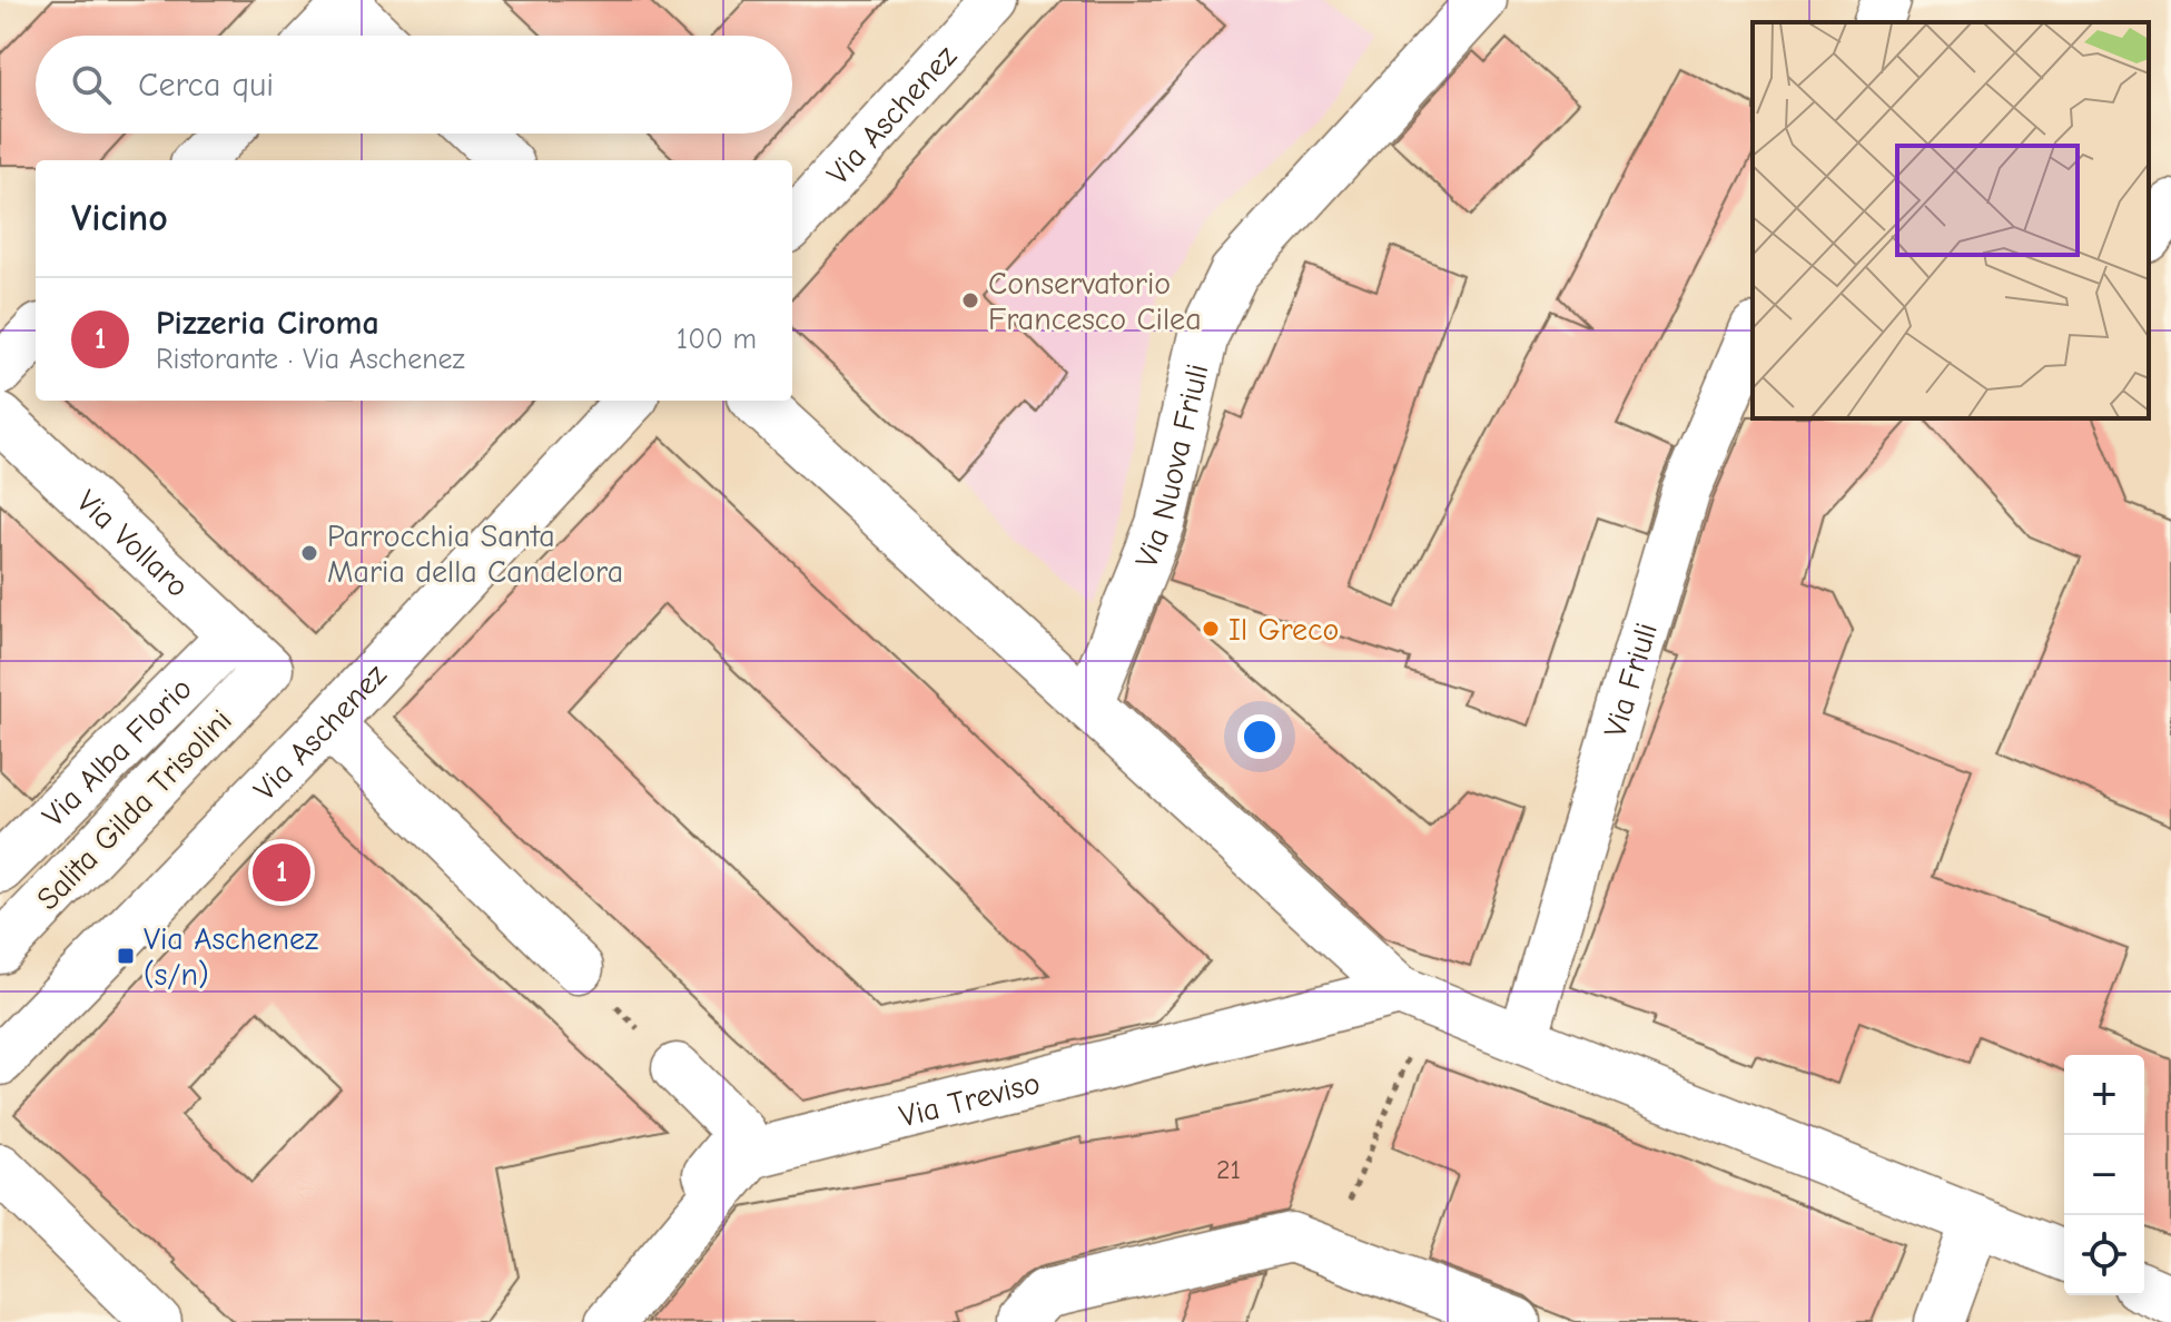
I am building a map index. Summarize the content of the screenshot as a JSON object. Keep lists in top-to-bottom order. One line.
{"streets":{"street":["Via Aschenez","Via Nuova Friuli","Via Vollaro","Via Friuli","Via Alba Florio","Salita Gilda Trisolini","Via Treviso"]},"crossings":[["Via Vollaro","Via Alba Florio"],["Via Vollaro","Salita Gilda Trisolini"]],"places":{"other":["Conservatorio Francesco Cilea","Parrocchia Santa Maria della Candelora","Il Greco"],"transit":["Via Aschenez (s/n)"]},"house_numbers":["21"],"page":{"search":"Cerca qui","heading":"Vicino","list":[{"mark":"1","name":"Pizzeria Ciroma","note":"Ristorante · Via Aschenez","value":"100 m"}],"pins":"1","map_buttons":["+","−"]}}
